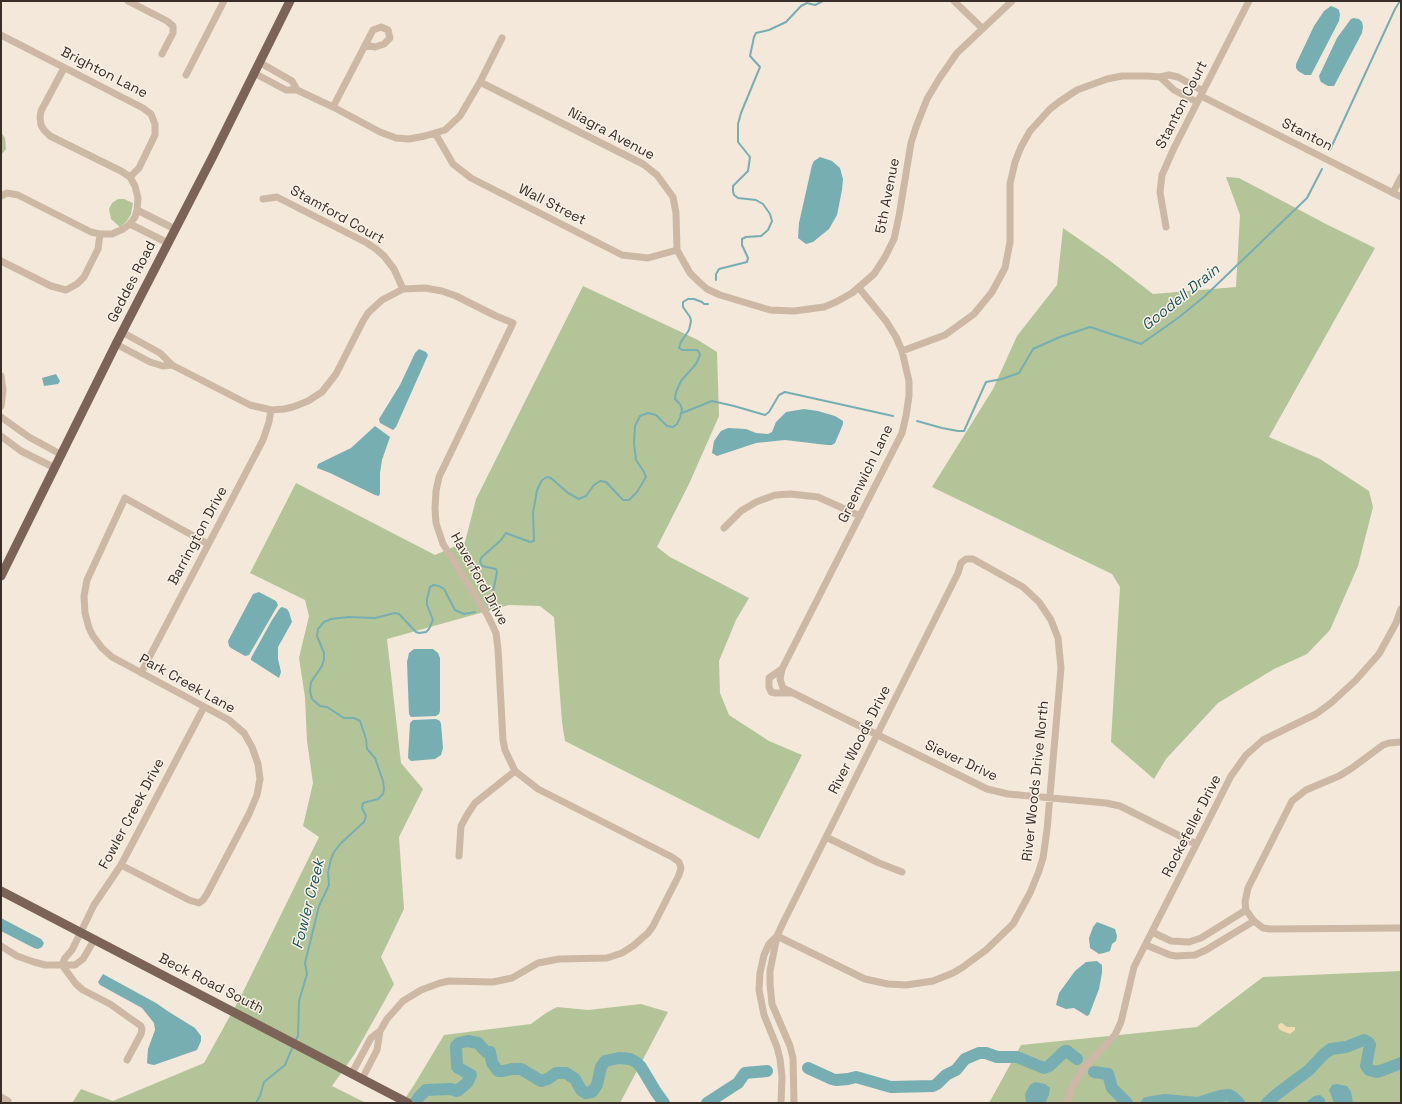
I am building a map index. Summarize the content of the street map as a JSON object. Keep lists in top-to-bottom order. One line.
{"streets":{"main road":["Geddes Road","Beck Road South"],"street":["Brighton Lane","Stanton Court","Niagra Avenue","Stanton","5th Avenue","Wall Street","Stamford Court","Greenwich Lane","Barrington Drive","Haverford Drive","Park Creek Lane","River Woods Drive","Siever Drive","River Woods Drive North","Fowler Creek Drive","Rockefeller Drive"]},"crossings":[["Stanton Court","Stanton"],["Niagra Avenue","5th Avenue"],["Niagra Avenue","Wall Street"],["5th Avenue","Wall Street"],["5th Avenue","Greenwich Lane"],["Stamford Court","Haverford Drive"],["Greenwich Lane","Siever Drive"],["Barrington Drive","Park Creek Lane"],["Park Creek Lane","Fowler Creek Drive"],["River Woods Drive","Siever Drive"],["River Woods Drive","River Woods Drive North"],["Siever Drive","River Woods Drive North"],["Siever Drive","Rockefeller Drive"],["Fowler Creek Drive","Beck Road South"]],"water":["Goodell Drain","Fowler Creek"]}
